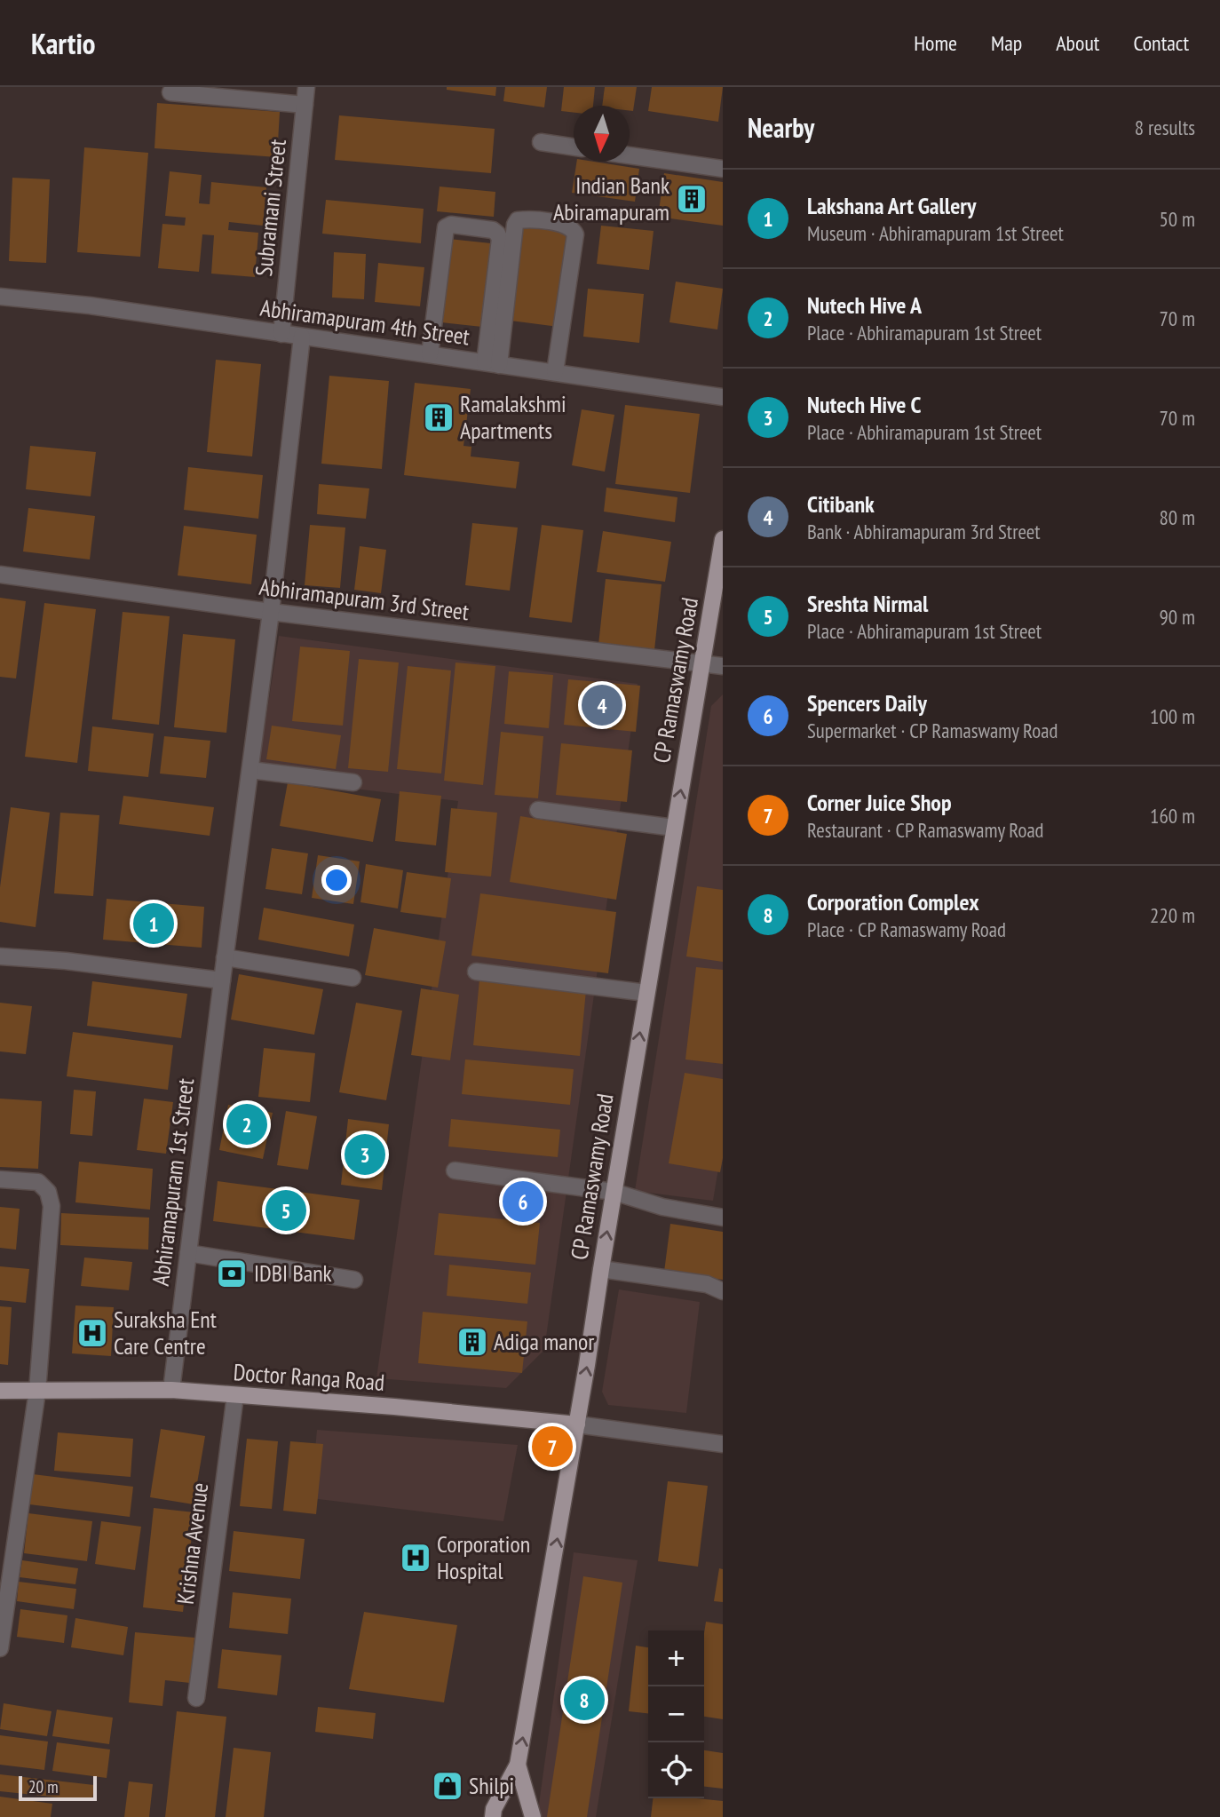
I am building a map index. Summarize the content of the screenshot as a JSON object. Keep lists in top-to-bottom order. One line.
{"streets":{"main road":["CP Ramaswamy Road","Doctor Ranga Road"],"street":["Subramani Street","Abhiramapuram 4th Street","Abhiramapuram 3rd Street","Abhiramapuram 1st Street","Krishna Avenue"]},"crossings":[["Subramani Street","Abhiramapuram 4th Street"],["Abhiramapuram 4th Street","Abhiramapuram 1st Street"],["Abhiramapuram 3rd Street","CP Ramaswamy Road"],["Abhiramapuram 3rd Street","Abhiramapuram 1st Street"],["CP Ramaswamy Road","Doctor Ranga Road"],["Abhiramapuram 1st Street","Doctor Ranga Road"],["Doctor Ranga Road","Krishna Avenue"]],"one_way":["CP Ramaswamy Road"],"places":{"building":["Indian Bank Abiramapuram","Ramalakshmi Apartments","Adiga manor"],"bank":["IDBI Bank"],"hospital":["Suraksha Ent Care Centre","Corporation Hospital"],"shop":["Shilpi"]},"scale_bar":"20 m","north":"bottom","page":{"header":"Kartio","nav":["Home","Map","About","Contact"],"heading":["Nearby","8 results"],"list":[{"mark":"1","name":"Lakshana Art Gallery","note":"Museum · Abhiramapuram 1st Street","value":"50 m"},{"mark":"2","name":"Nutech Hive A","note":"Place · Abhiramapuram 1st Street","value":"70 m"},{"mark":"3","name":"Nutech Hive C","note":"Place · Abhiramapuram 1st Street","value":"70 m"},{"mark":"4","name":"Citibank","note":"Bank · Abhiramapuram 3rd Street","value":"80 m"},{"mark":"5","name":"Sreshta Nirmal","note":"Place · Abhiramapuram 1st Street","value":"90 m"},{"mark":"6","name":"Spencers Daily","note":"Supermarket · CP Ramaswamy Road","value":"100 m"},{"mark":"7","name":"Corner Juice Shop","note":"Restaurant · CP Ramaswamy Road","value":"160 m"},{"mark":"8","name":"Corporation Complex","note":"Place · CP Ramaswamy Road","value":"220 m"}],"pins":["4","1","2","3","6","5","7","8"],"map_buttons":["+","−"],"scale":"20 m"}}
